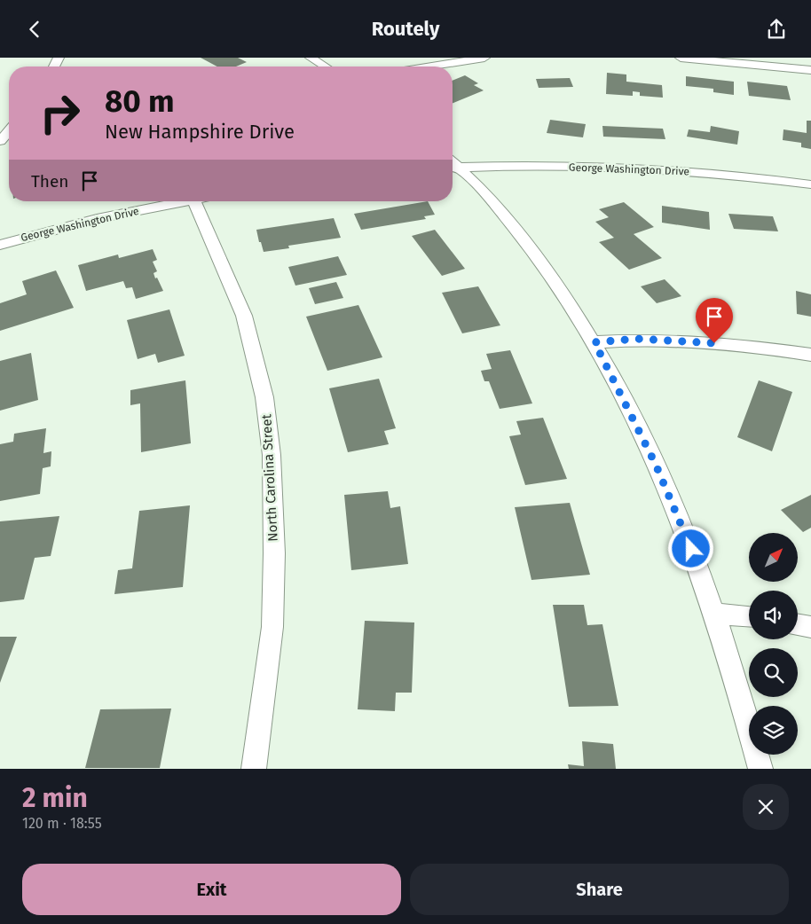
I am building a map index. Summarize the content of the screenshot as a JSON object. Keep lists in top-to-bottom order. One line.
{"streets":{"street":["George Washington Drive","North Carolina Street"]},"north":"top right","page":{"header":"Routely","turn":["80 m","New Hampshire Drive"],"then":"Then","heading":["2 min","120 m · 18:55"],"buttons":["Exit","Share"]}}
